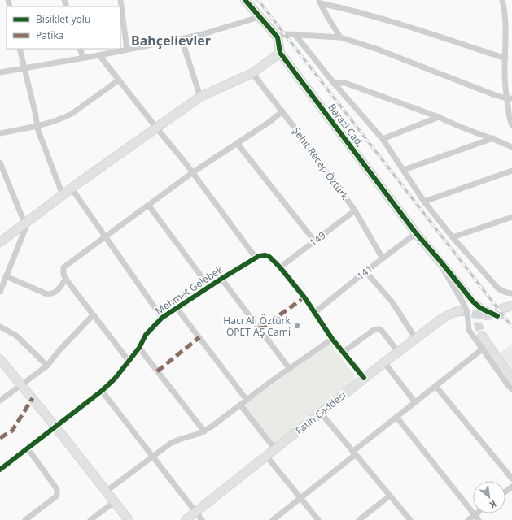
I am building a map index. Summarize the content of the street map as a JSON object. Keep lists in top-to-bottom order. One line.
{"streets":{"street":["Barazi Cad.","Şehit Recep Öztürk","149","141","Mehmet Gelebek","Fatih Caddesi"]},"crossings":[["Barazi Cad.","141"],["Şehit Recep Öztürk","149"],["Şehit Recep Öztürk","141"]],"districts":["Bahçelievler"],"places":["Hacı Ali Öztürk OPET AŞ Cami"],"legend":["Bisiklet yolu","Patika"],"north":"bottom right"}
